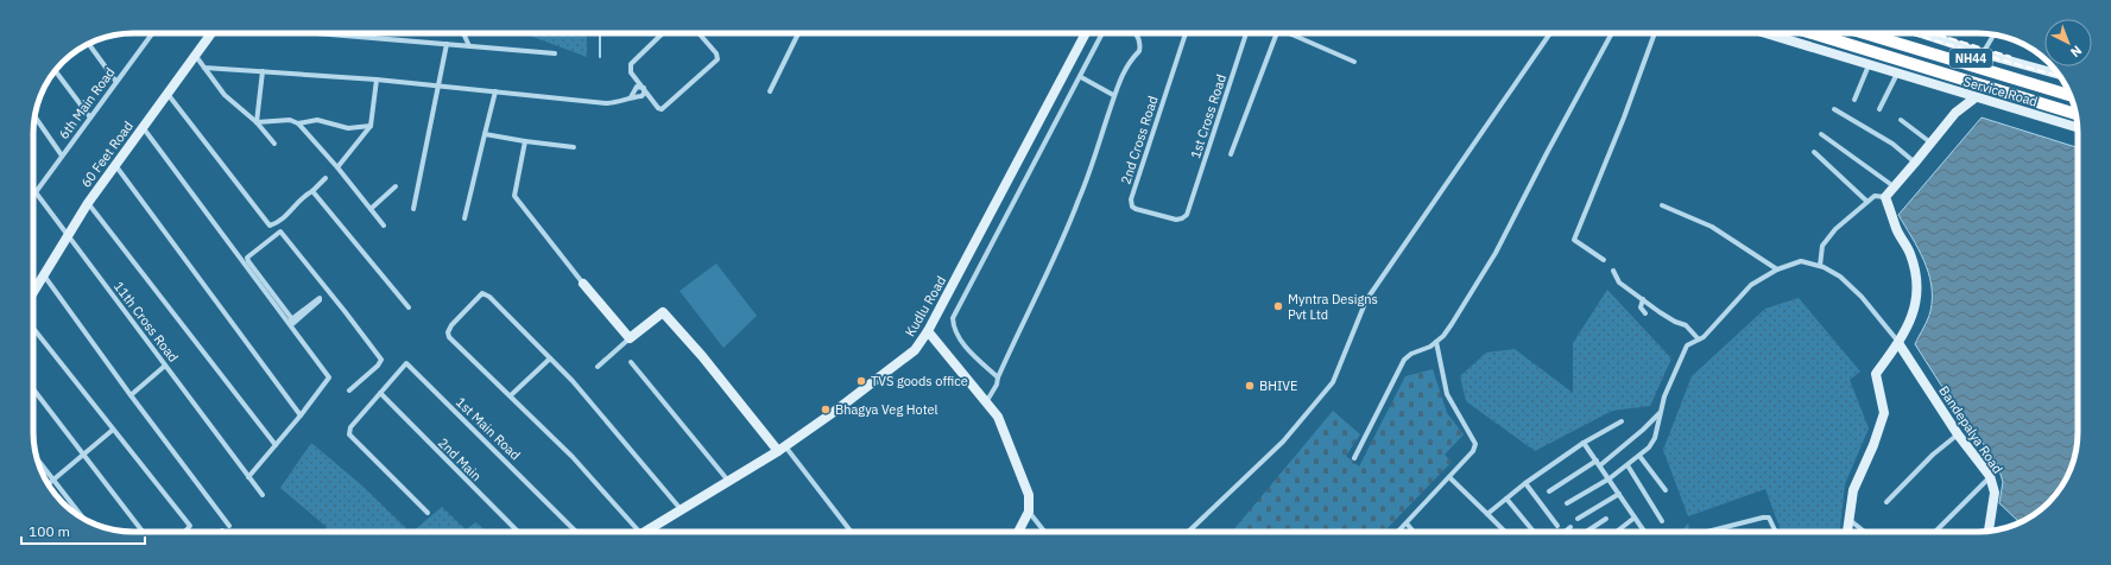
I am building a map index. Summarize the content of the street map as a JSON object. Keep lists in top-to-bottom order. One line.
{"streets":{"highway":["NH44"],"street":["Service Road","6th Main Road","1st Cross Road","2nd Cross Road","60 Feet Road","Kudlu Road","11th Cross Road","1st Main Road","Bandepalya Road","2nd Main"]},"crossings":[["6th Main Road","11th Cross Road"],["1st Cross Road","2nd Cross Road"],["60 Feet Road","11th Cross Road"],["1st Main Road","2nd Main"]],"places":["Myntra Designs Pvt Ltd","TVS goods office","BHIVE","Bhagya Veg Hotel"],"scale_bar":"100 m","north":"bottom right"}
